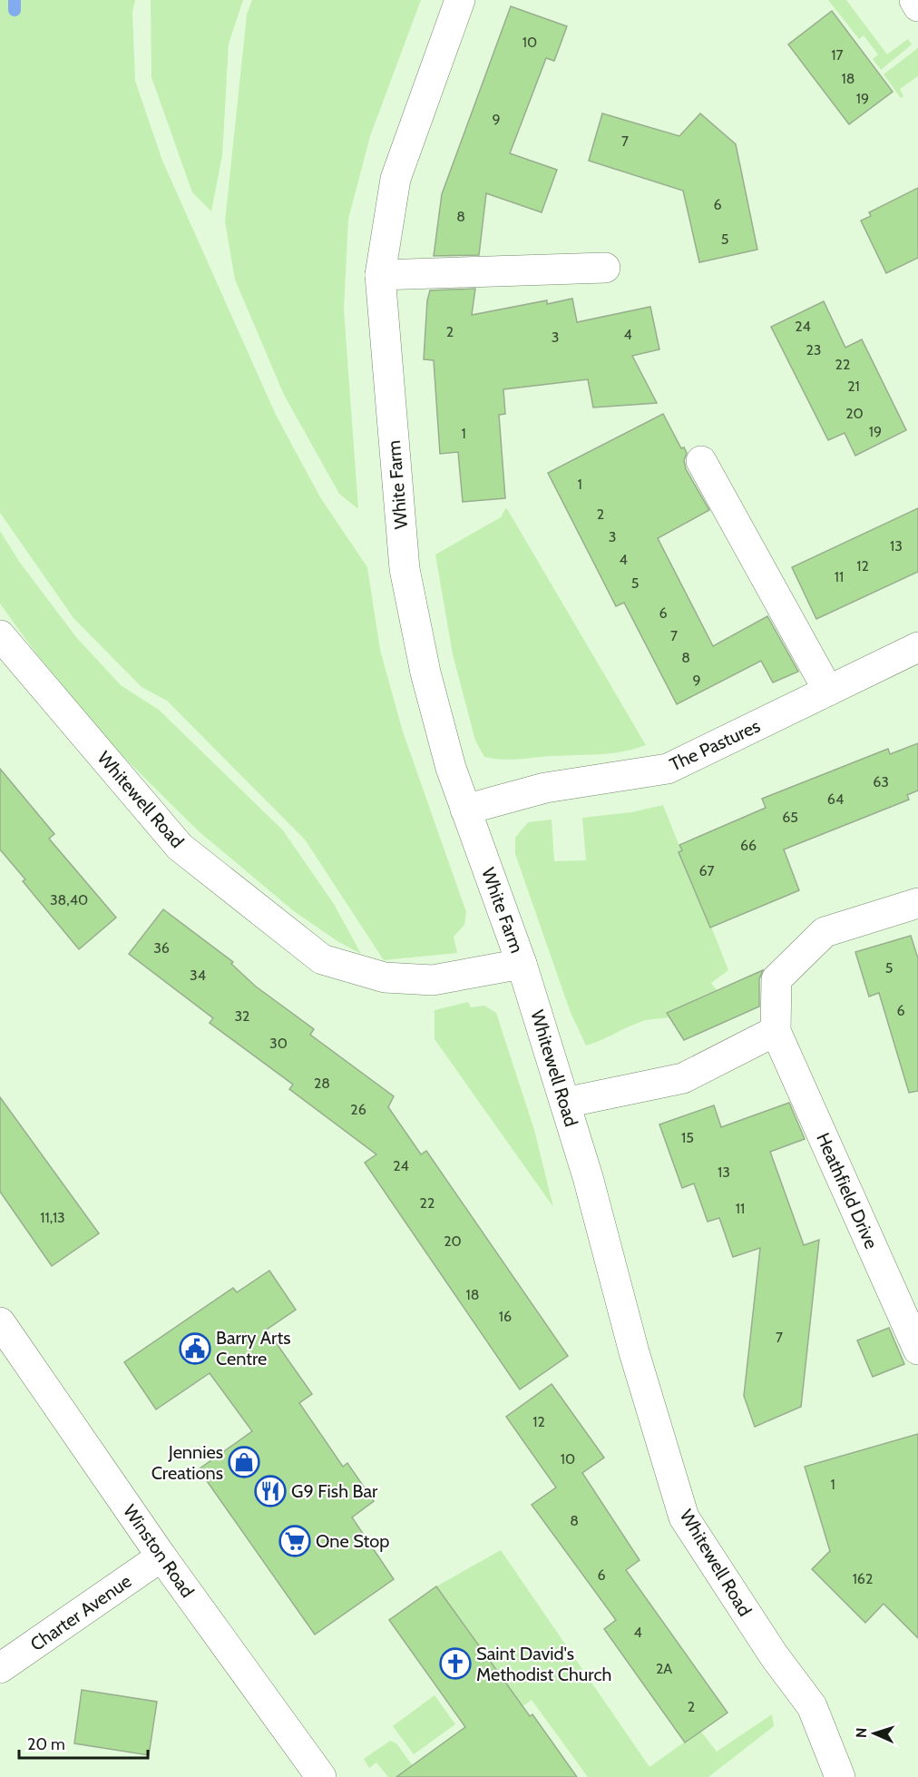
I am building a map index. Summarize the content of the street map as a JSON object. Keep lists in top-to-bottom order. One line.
{"streets":{"street":["White Farm","The Pastures","Whitewell Road","Heathfield Drive","Winston Road","Charter Avenue"]},"crossings":[["White Farm","The Pastures"],["White Farm","Whitewell Road"],["Winston Road","Charter Avenue"]],"places":{"public building":["Barry Arts Centre"],"shop":["Jennies Creations"],"restaurant":["G9 Fish Bar"],"supermarket":["One Stop"],"church":["Saint David's Methodist Church"]},"house_numbers":["10","17","18","19","9","7","6","8","5","24","2","4","3","23","22","21","20","19","1","1","2","3","13","4","12","11","5","6","7","8","9","63","64","65","66","67","38,40","36","5","34","6","32","30","28","26","15","24","13","22","11","11,13","20","18","16","7","12","10","1","8","6","162","4","2A","2"],"scale_bar":"20 m","north":"left"}
